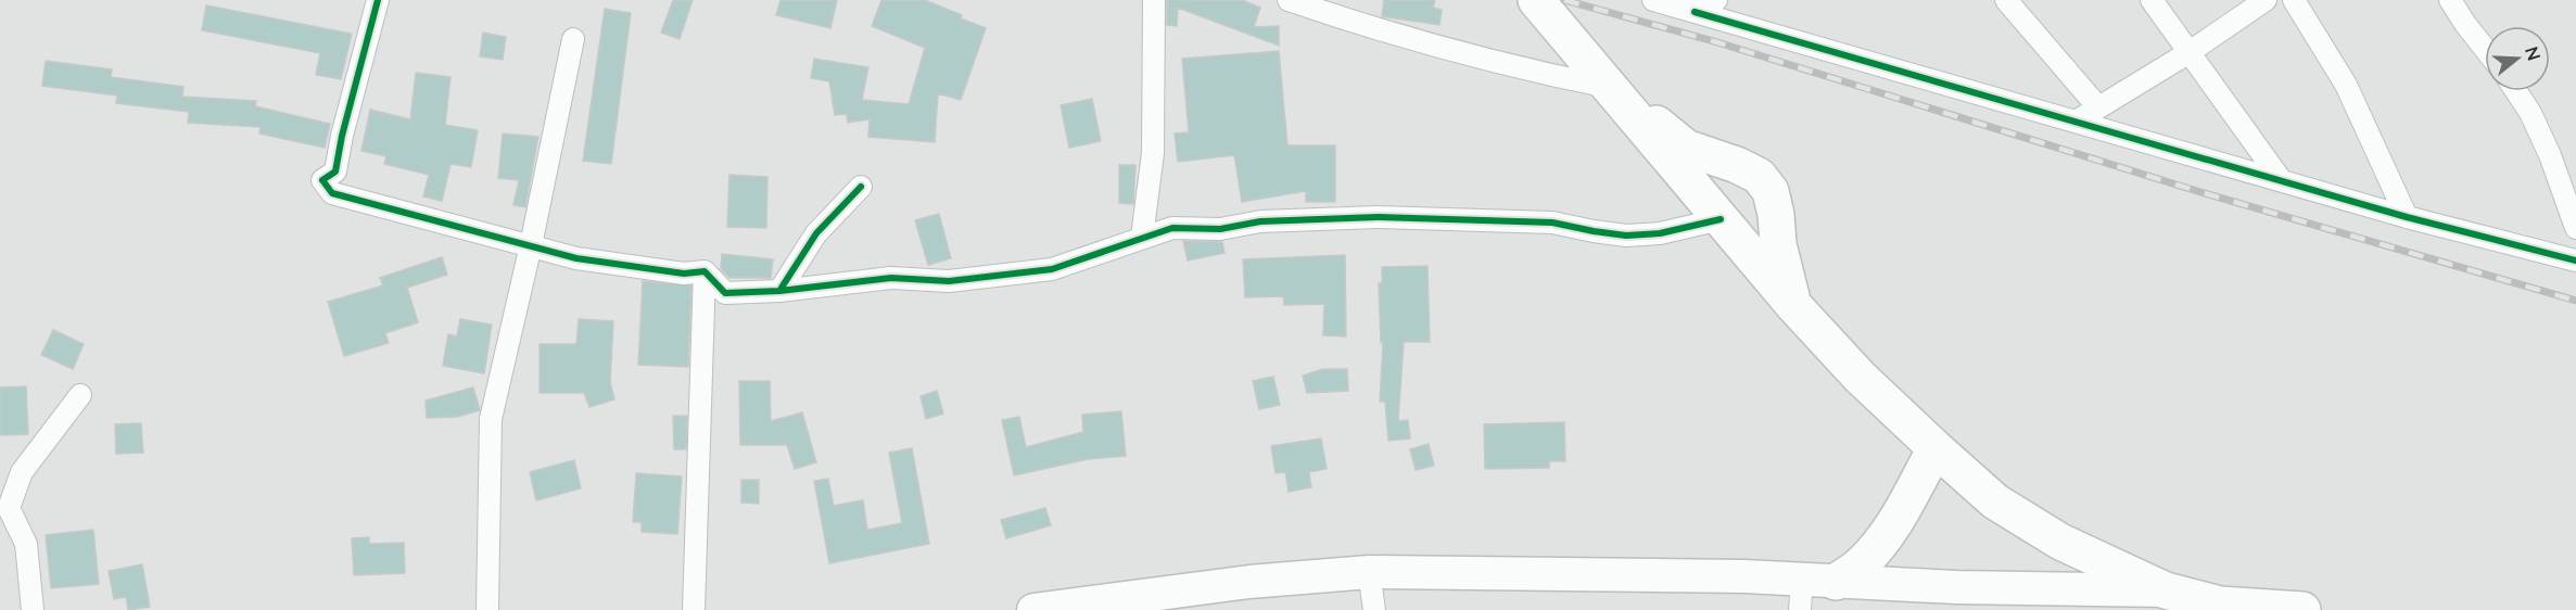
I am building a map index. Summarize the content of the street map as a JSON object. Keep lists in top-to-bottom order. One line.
{"north":"right"}
